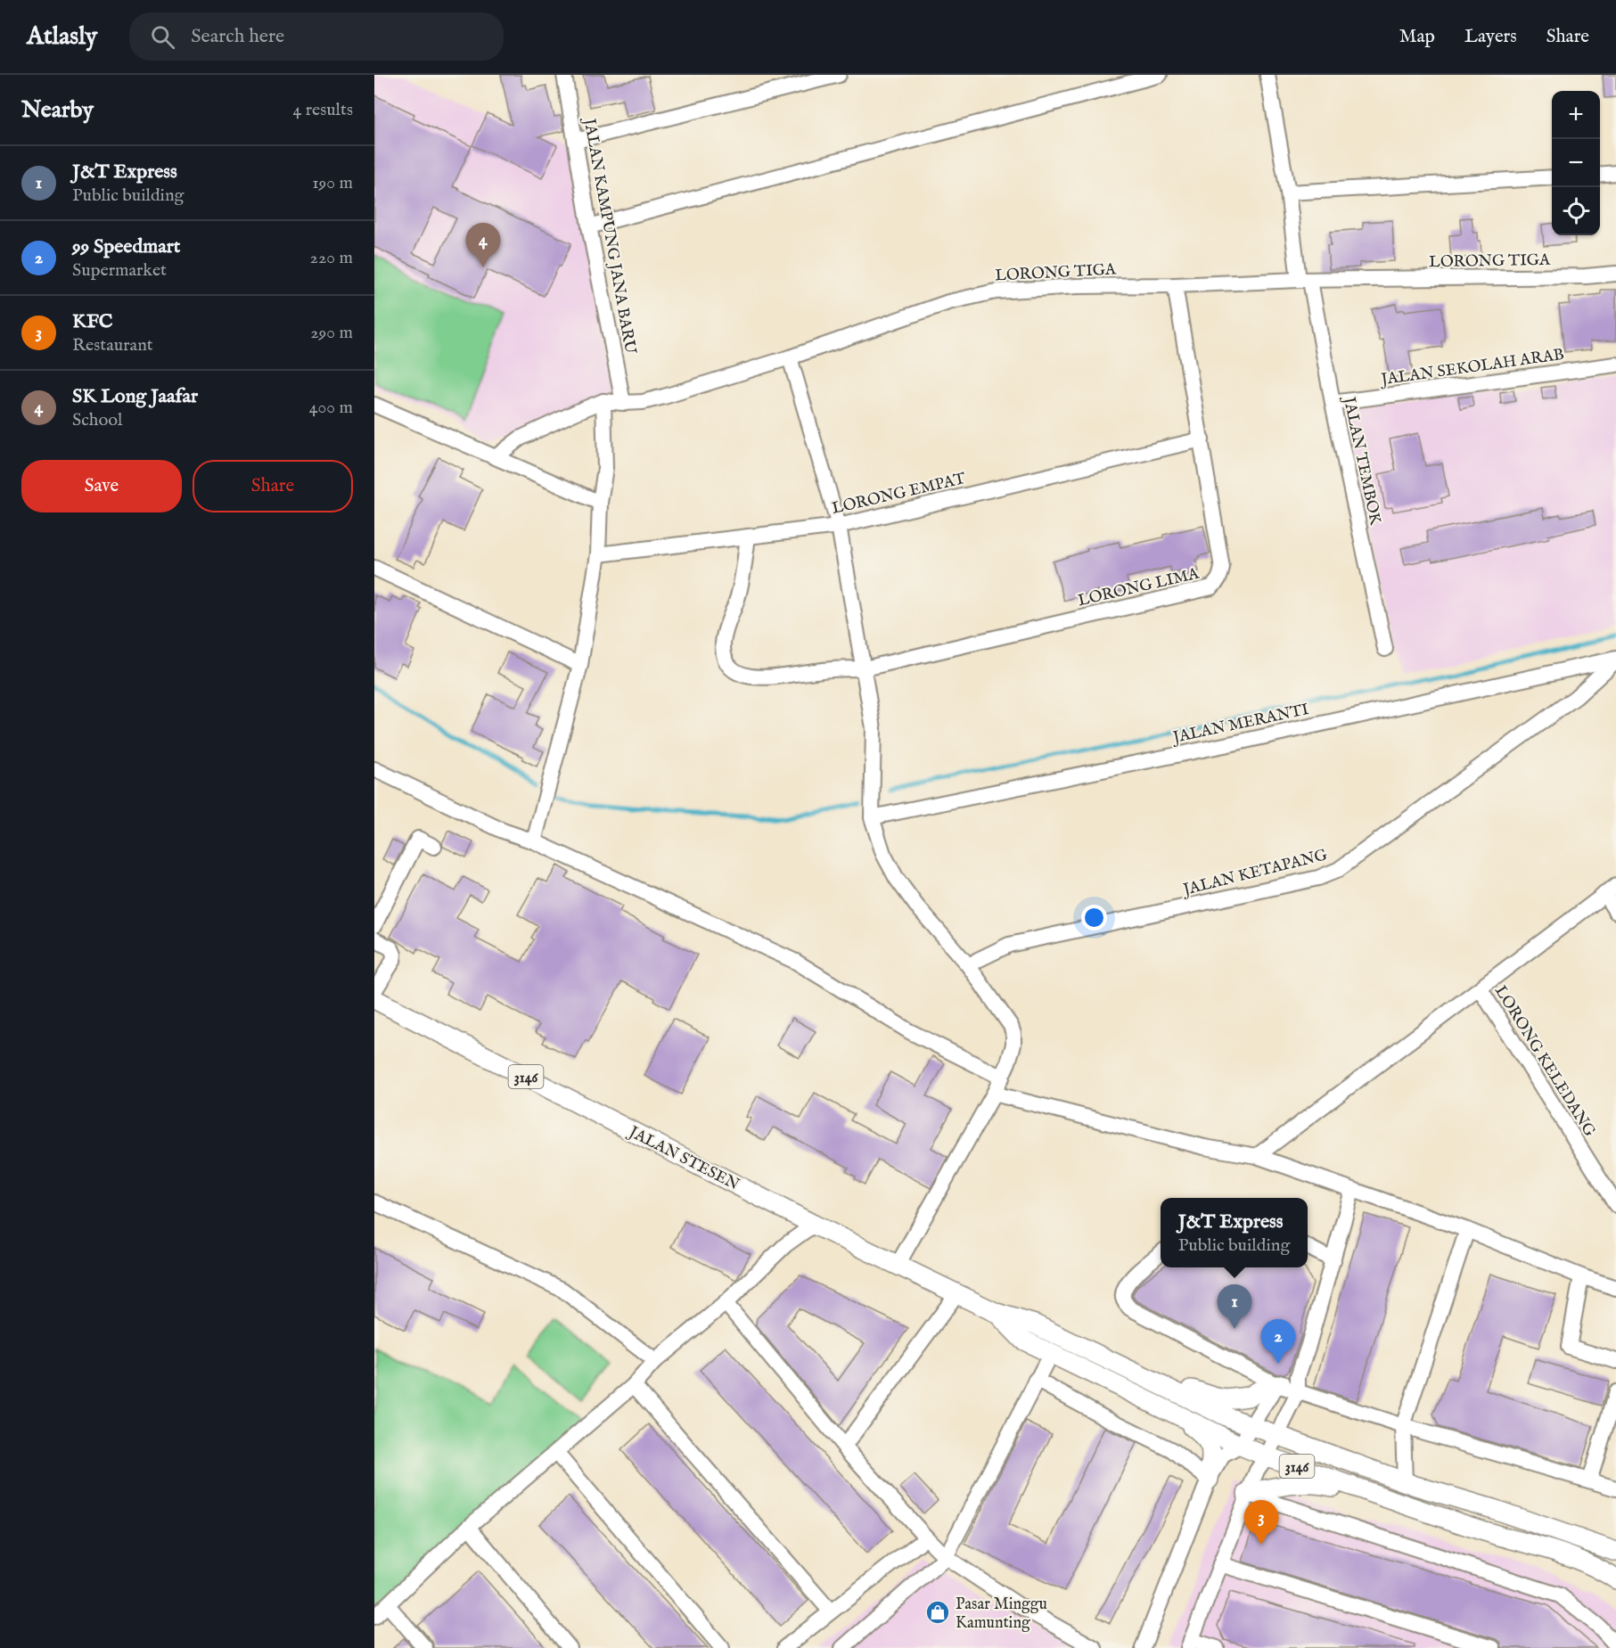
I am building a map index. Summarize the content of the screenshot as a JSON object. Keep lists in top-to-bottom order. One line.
{"streets":{"main road":["3146","JALAN STESEN"],"street":["JALAN KAMPUNG JANA BARU","LORONG TIGA","JALAN SEKOLAH ARAB","JALAN TEMBOK","LORONG EMPAT","LORONG LIMA","JALAN MERANTI","JALAN KETAPANG","LORONG KELEDANG"]},"crossings":[["JALAN KAMPUNG JANA BARU","LORONG TIGA"],["LORONG TIGA","JALAN TEMBOK"],["LORONG TIGA","LORONG LIMA"],["JALAN SEKOLAH ARAB","JALAN TEMBOK"],["LORONG EMPAT","LORONG LIMA"],["JALAN MERANTI","JALAN KETAPANG"],["3146","JALAN STESEN"]],"places":{"shop":["Pasar Minggu Kamunting"]},"page":{"header":"Atlasly","search":"Search here","nav":["Map","Layers","Share"],"heading":["Nearby","4 results"],"map_buttons":["+","−"],"list":[{"mark":"1","name":"J&T Express","note":"Public building","value":"190 m"},{"mark":"2","name":"99 Speedmart","note":"Supermarket","value":"220 m"},{"mark":"3","name":"KFC","note":"Restaurant","value":"290 m"},{"mark":"4","name":"SK Long Jaafar","note":"School","value":"400 m"}],"pins":["4","1","2","3"],"buttons":["Save","Share"],"popup":["J&T Express","Public building"]}}
